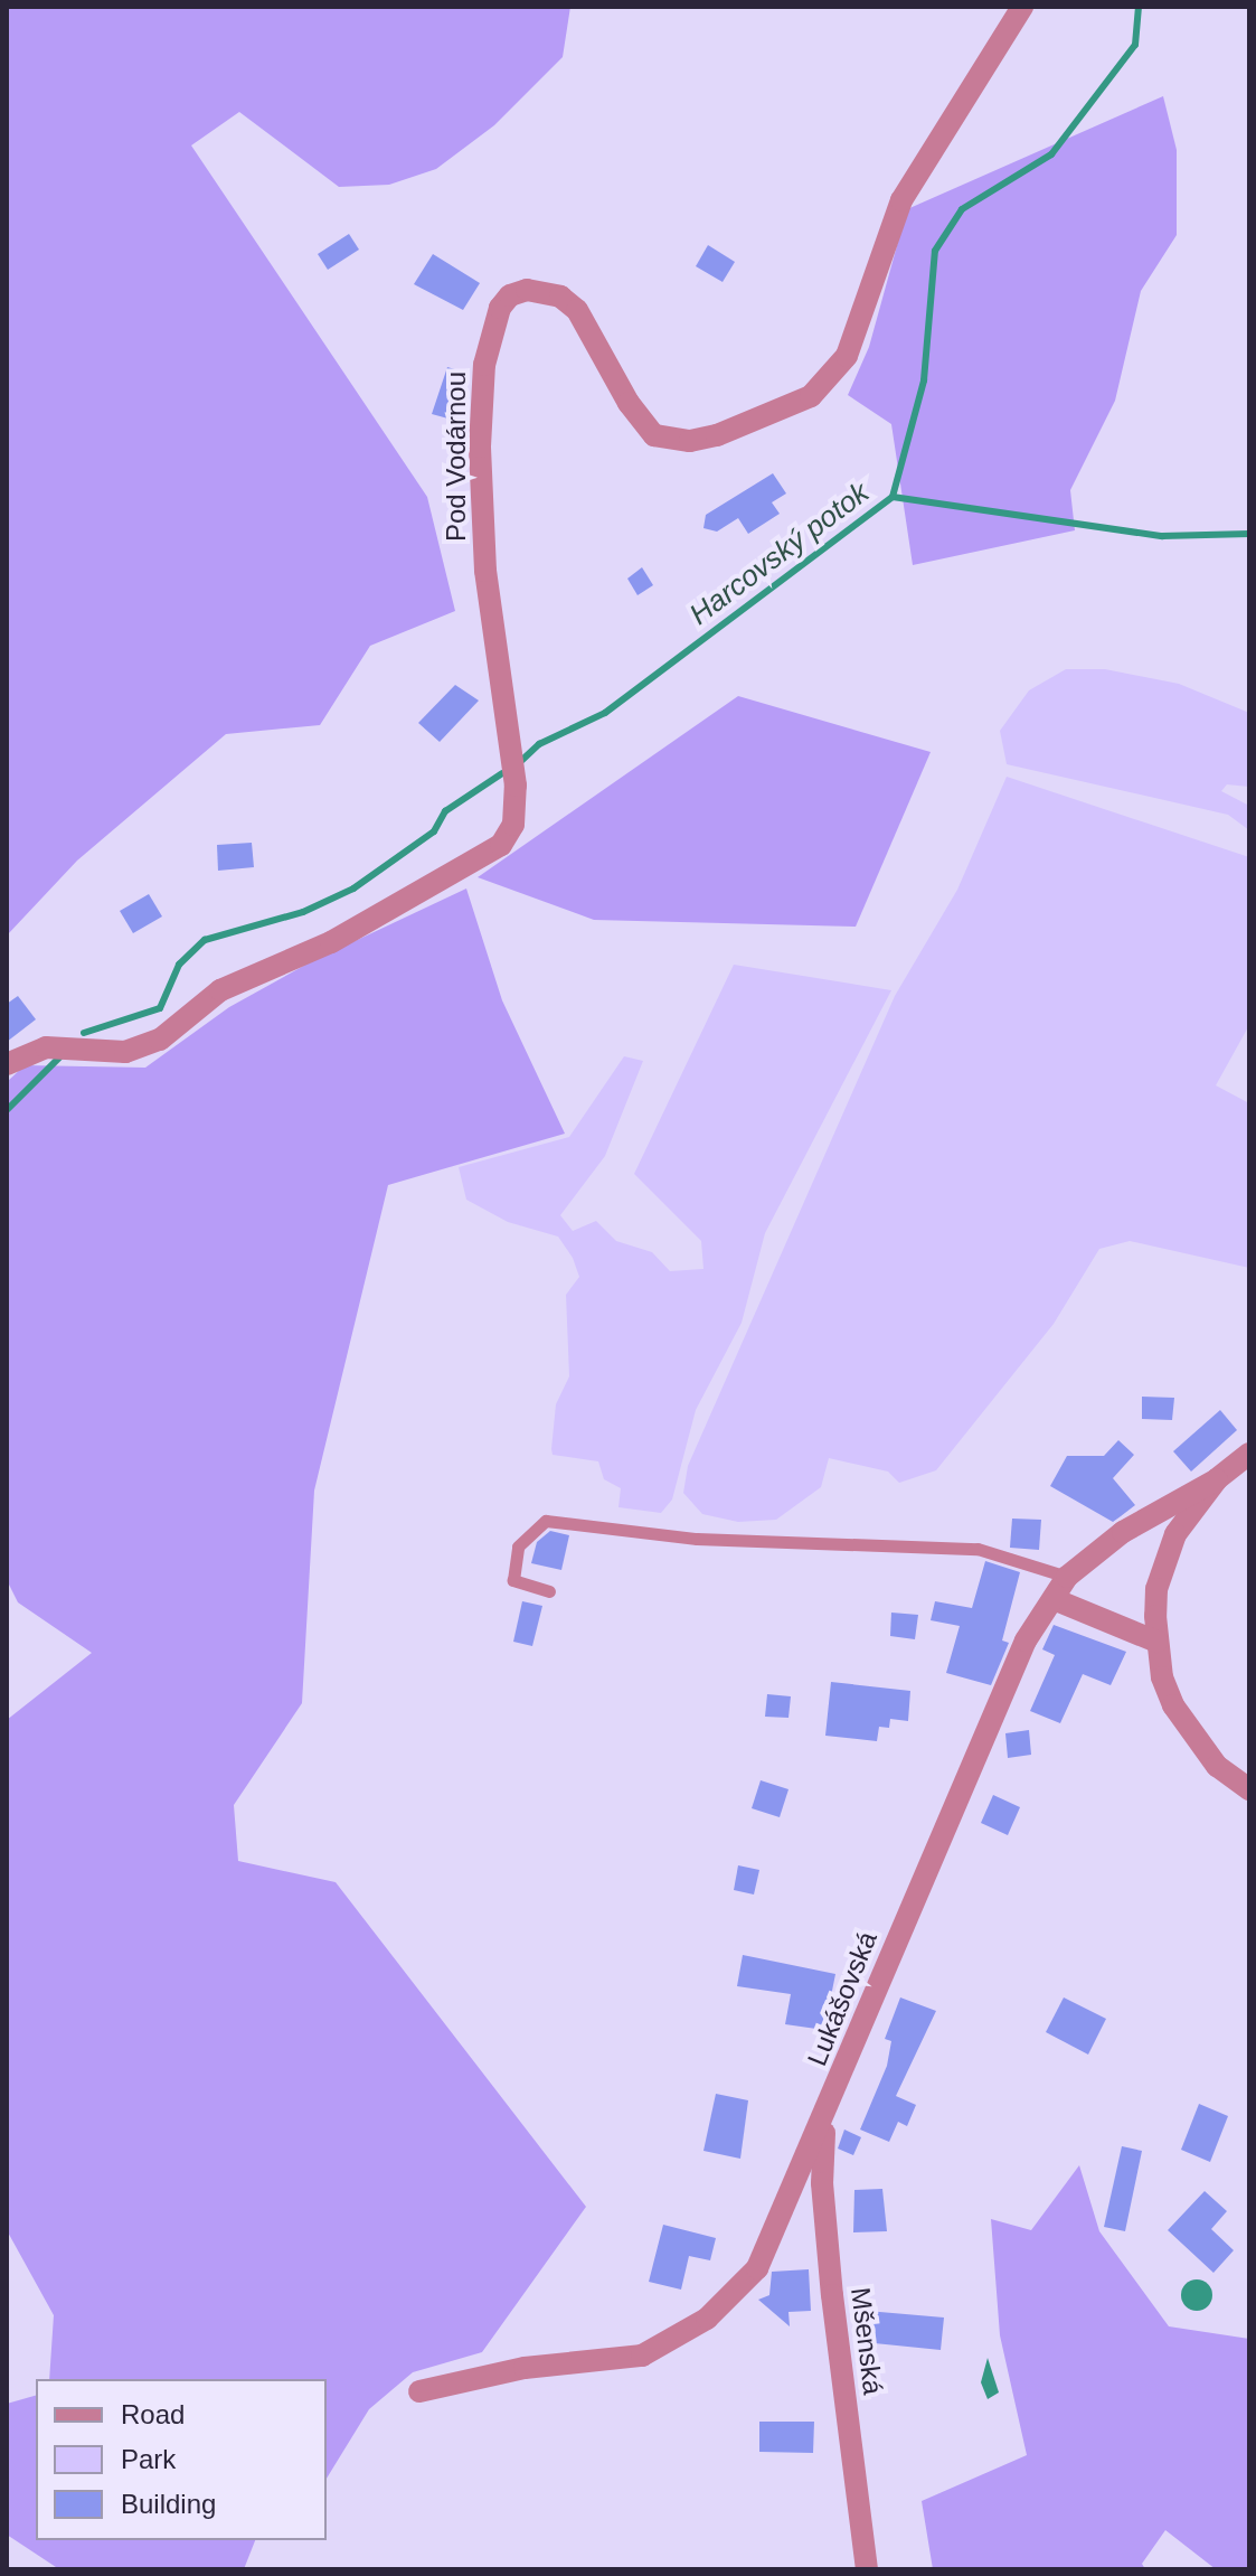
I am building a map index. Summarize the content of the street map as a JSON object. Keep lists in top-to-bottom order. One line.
{"streets":{"street":["Pod Vodárnou","Lukášovská","Mšenská"]},"crossings":[["Lukášovská","Mšenská"]],"water":["Harcovský potok"],"legend":["Road","Park","Building"]}
